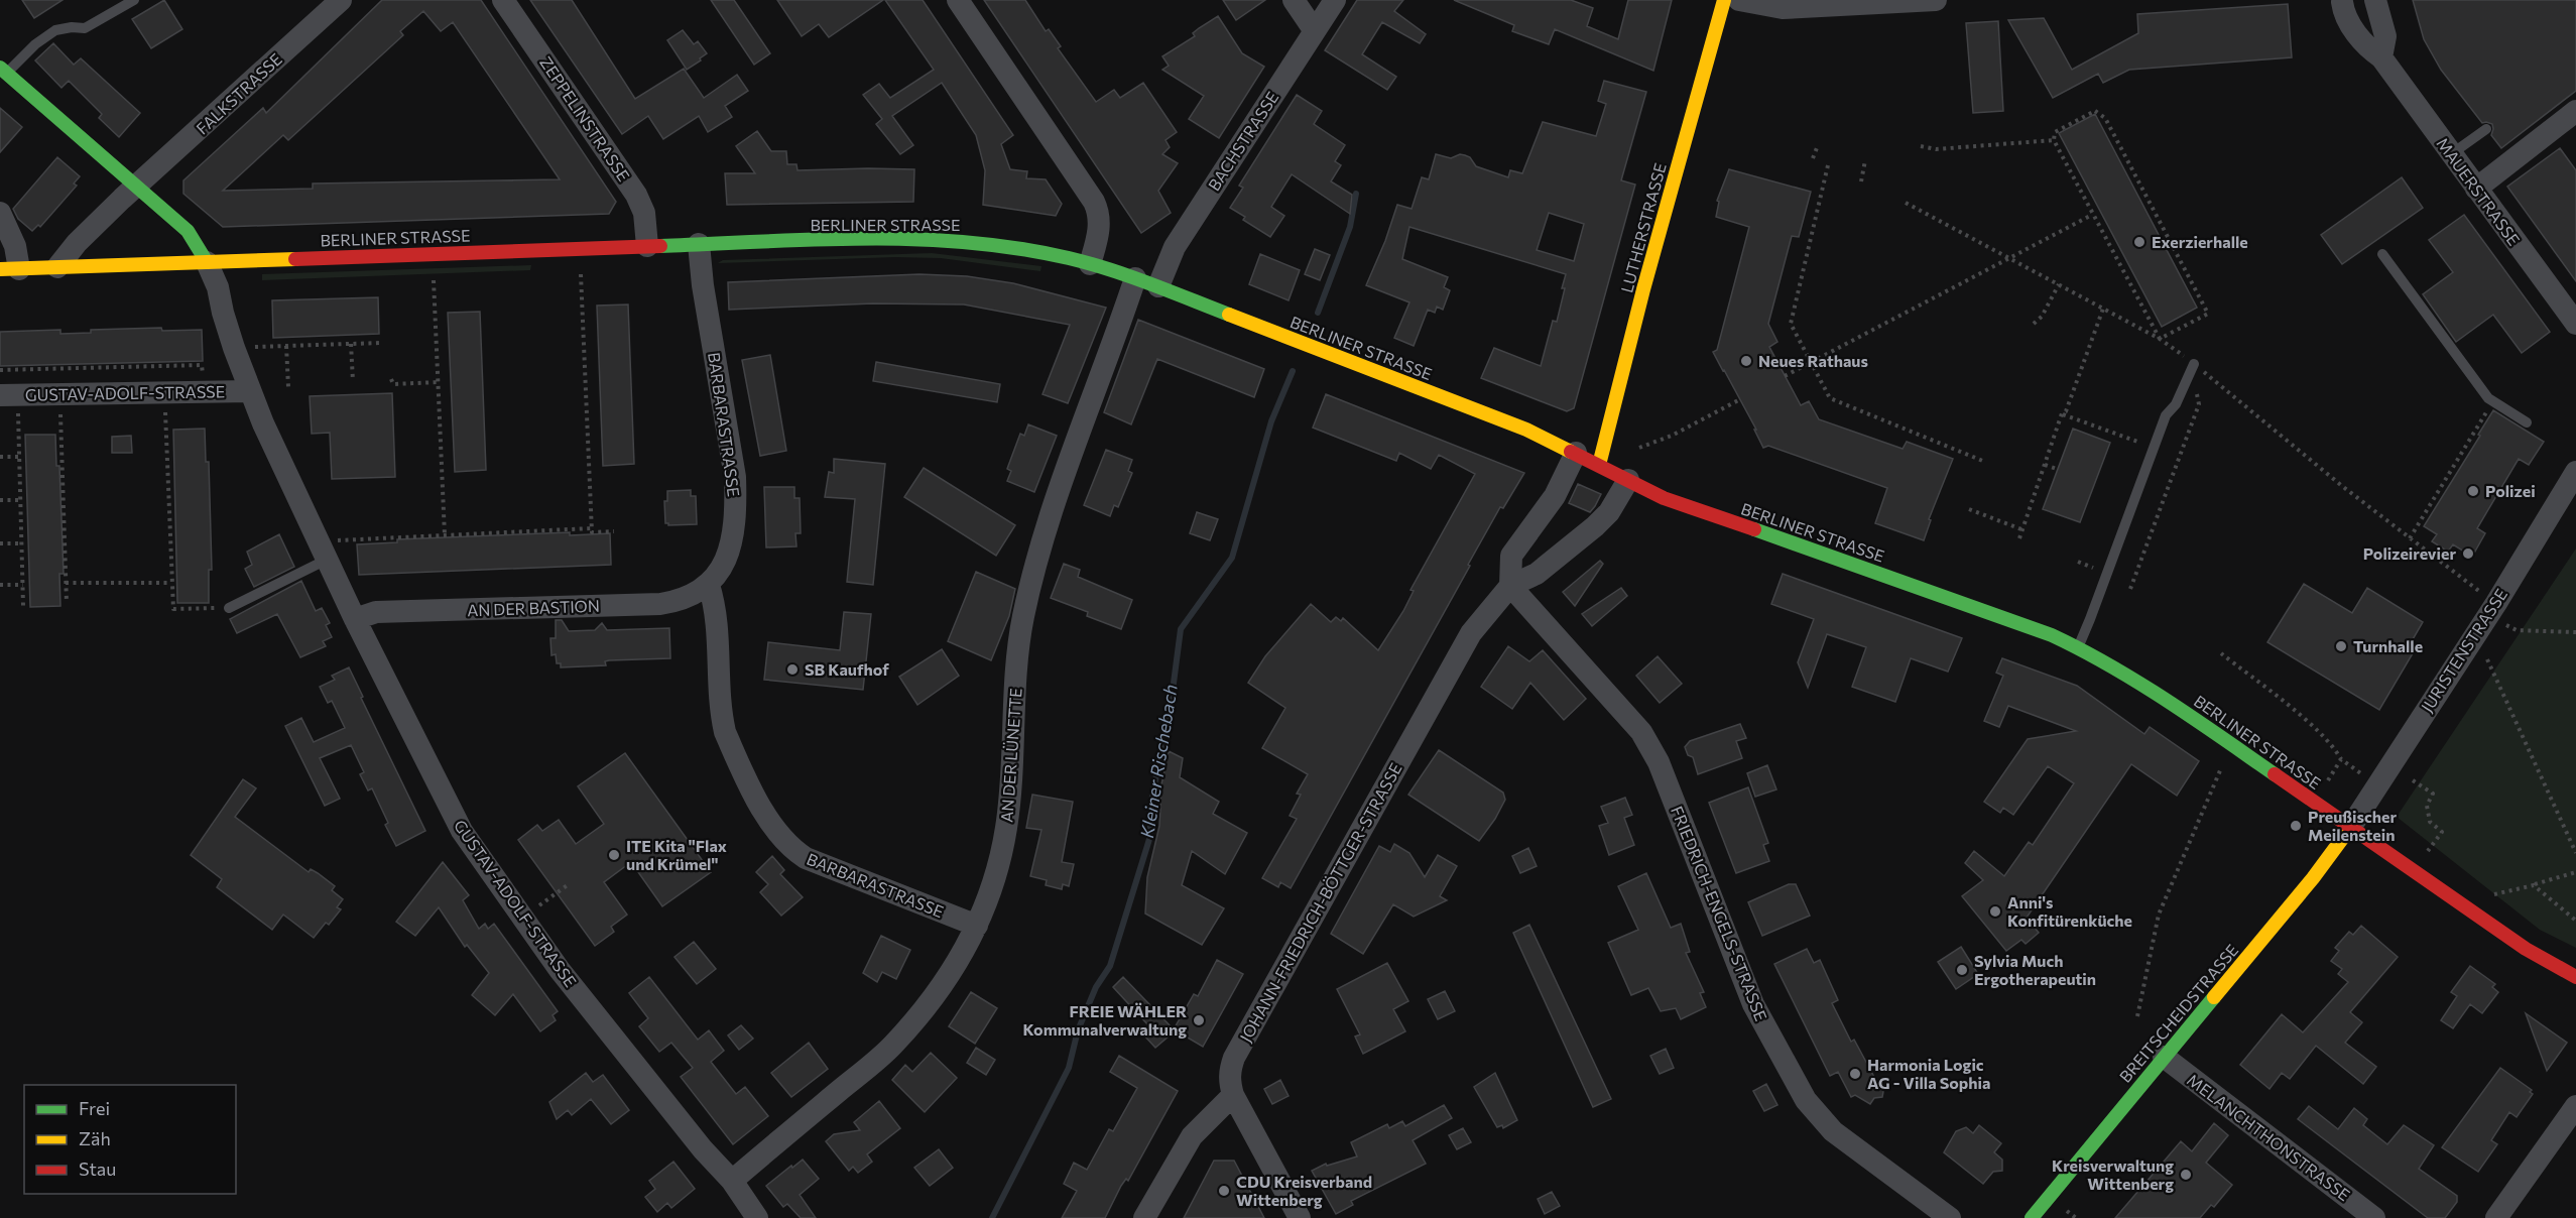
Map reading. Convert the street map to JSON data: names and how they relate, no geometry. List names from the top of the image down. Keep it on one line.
{"streets":{"main road":["BERLINER STRASSE","LUTHERSTRASSE","BREITSCHEIDSTRASSE"],"street":["FALKSTRASSE","ZEPPELINSTRASSE","BACHSTRASSE","MAUERSTRASSE","GUSTAV-ADOLF-STRASSE","BARBARASTRASSE","AN DER BASTION","JURISTENSTRASSE","AN DER LÜNETTE","JOHANN-FRIEDRICH-BÖTTGER-STRASSE","FRIEDRICH-ENGELS-STRASSE","MELANCHTHONSTRASSE"]},"crossings":[["FALKSTRASSE","BERLINER STRASSE"],["ZEPPELINSTRASSE","BERLINER STRASSE"],["BACHSTRASSE","BERLINER STRASSE"],["BERLINER STRASSE","LUTHERSTRASSE"],["BERLINER STRASSE","GUSTAV-ADOLF-STRASSE"],["BERLINER STRASSE","BARBARASTRASSE"],["BERLINER STRASSE","JURISTENSTRASSE"],["BERLINER STRASSE","AN DER LÜNETTE"],["BERLINER STRASSE","JOHANN-FRIEDRICH-BÖTTGER-STRASSE"],["BERLINER STRASSE","BREITSCHEIDSTRASSE"],["GUSTAV-ADOLF-STRASSE","AN DER BASTION"],["GUSTAV-ADOLF-STRASSE","AN DER LÜNETTE"],["BARBARASTRASSE","AN DER BASTION"],["BARBARASTRASSE","AN DER LÜNETTE"],["JURISTENSTRASSE","BREITSCHEIDSTRASSE"],["JOHANN-FRIEDRICH-BÖTTGER-STRASSE","FRIEDRICH-ENGELS-STRASSE"],["BREITSCHEIDSTRASSE","MELANCHTHONSTRASSE"]],"water":["Kleiner Rischebach"],"places":["Exerzierhalle","Neues Rathaus","Polizei","Polizeirevier","Turnhalle","SB Kaufhof","Preußischer Meilenstein","ITE Kita \"Flax und Krümel\"","Anni's Konfitürenküche","Sylvia Much Ergotherapeutin","FREIE WÄHLER Kommunalverwaltung","Harmonia Logic AG - Villa Sophia","Kreisverwaltung Wittenberg","CDU Kreisverband Wittenberg"],"legend":["Frei","Zäh","Stau"]}
